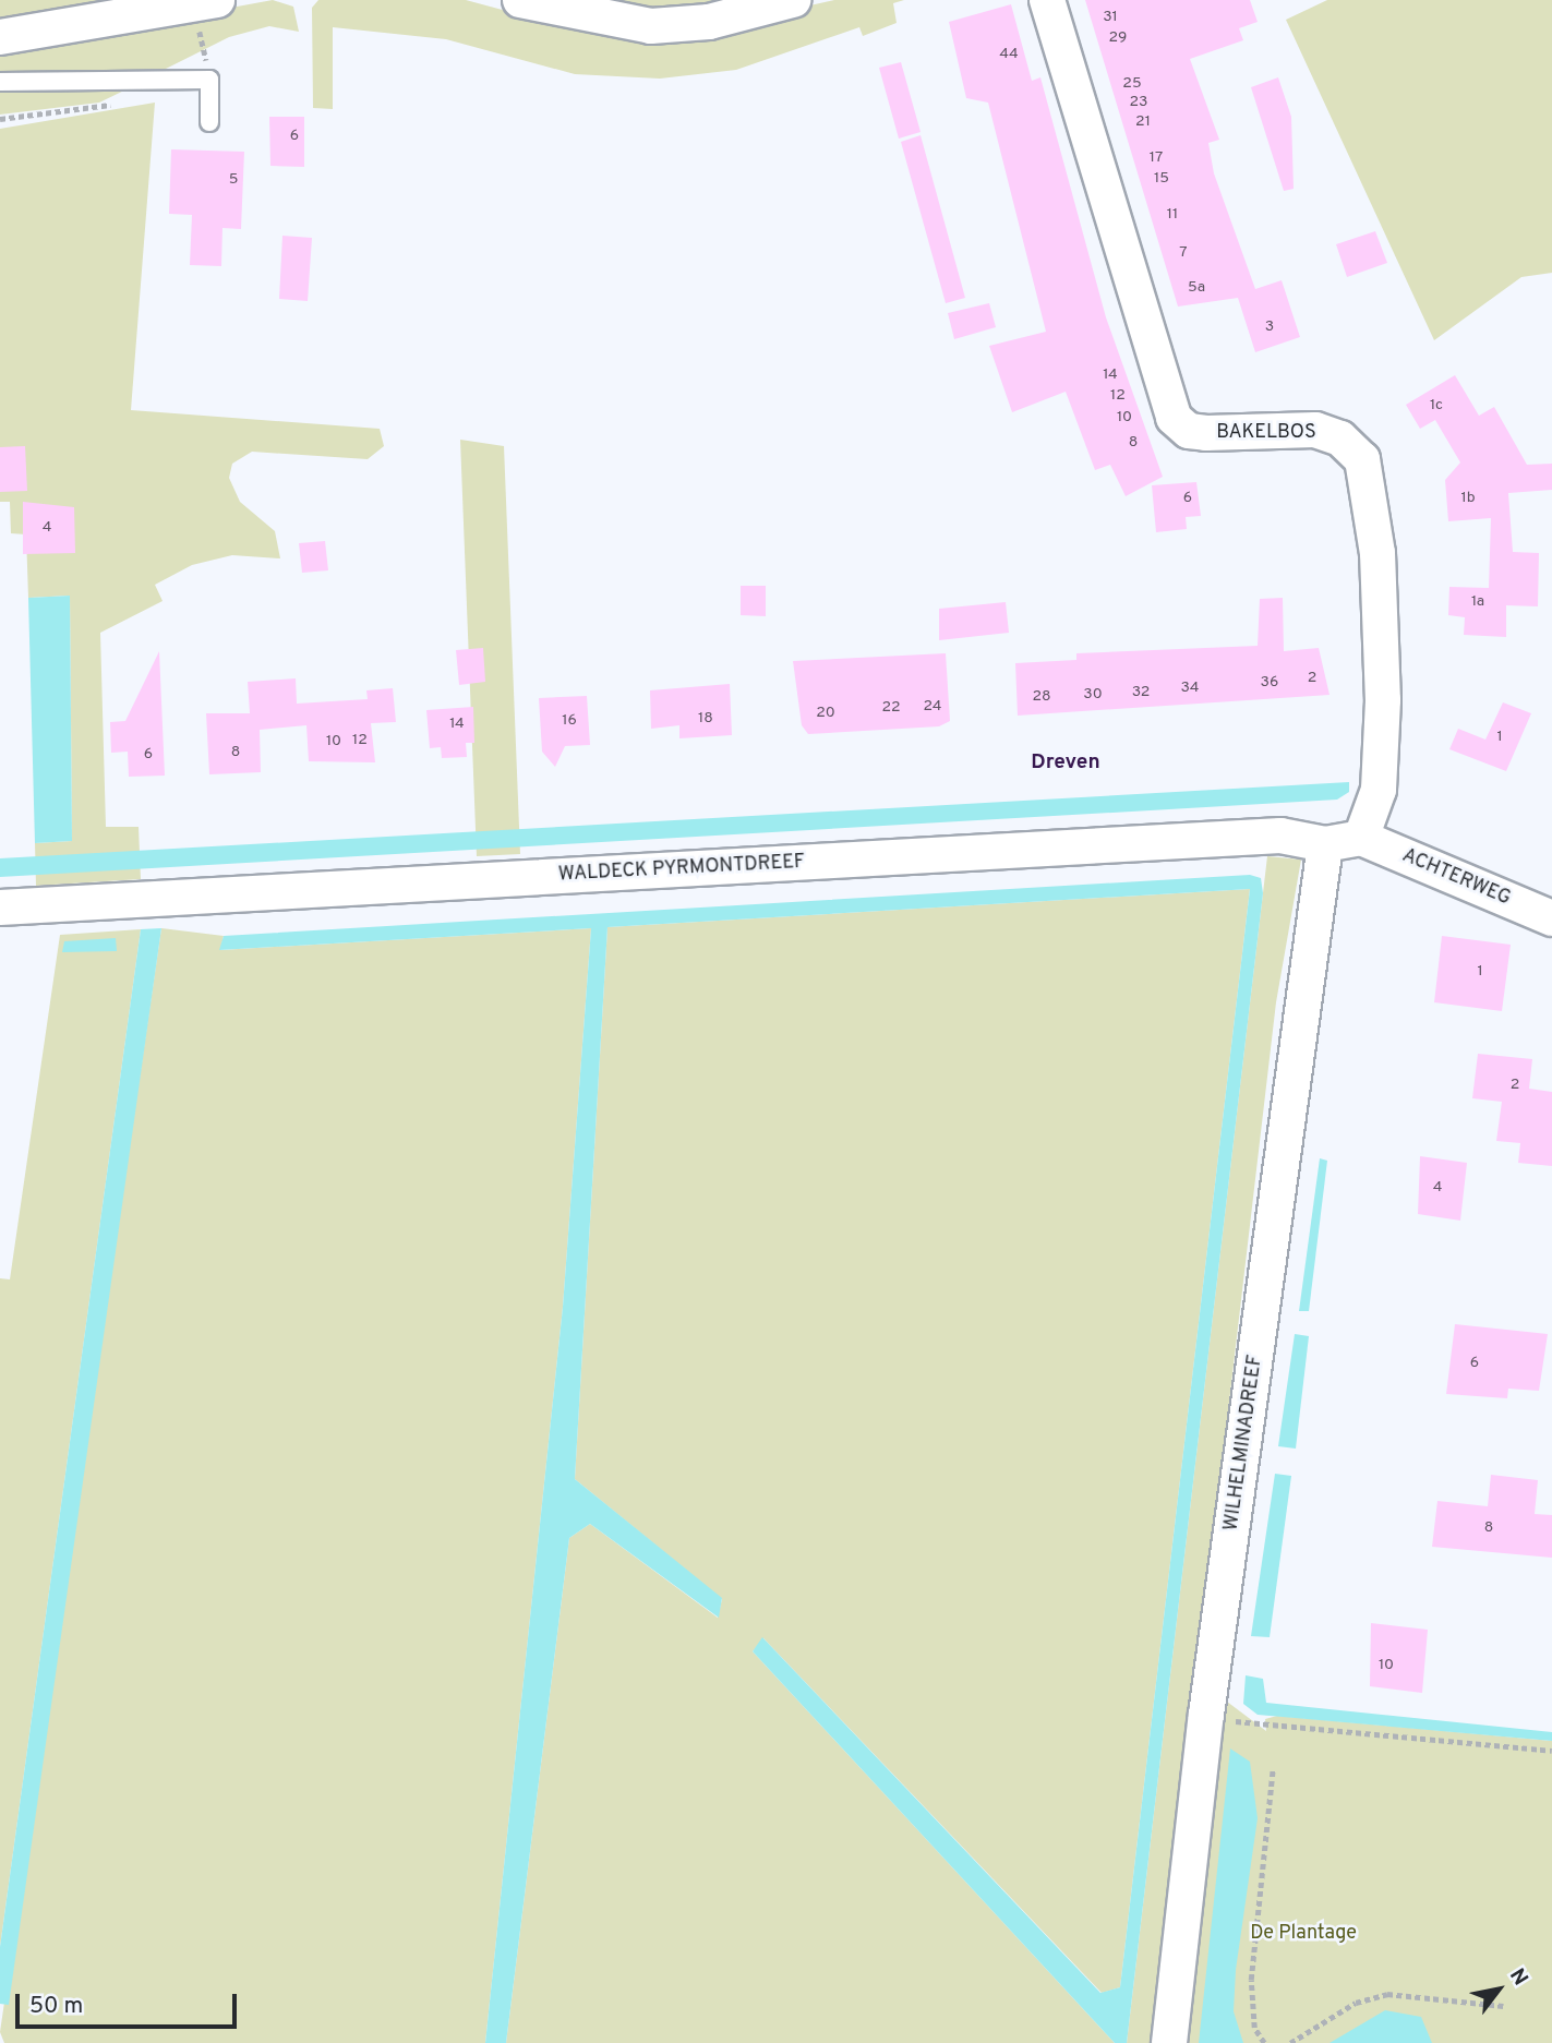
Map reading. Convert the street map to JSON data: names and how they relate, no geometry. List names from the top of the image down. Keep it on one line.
{"streets":{"street":["BAKELBOS","WALDECK PYRMONTDREEF","ACHTERWEG","WILHELMINADREEF"]},"crossings":[["BAKELBOS","WALDECK PYRMONTDREEF"],["BAKELBOS","ACHTERWEG"],["WALDECK PYRMONTDREEF","ACHTERWEG"],["WALDECK PYRMONTDREEF","WILHELMINADREEF"]],"districts":["Dreven"],"parks":["De Plantage"],"house_numbers":["31","29","44","25","23","21","6","17","15","5","11","7","5a","3","14","12","1c","10","8","6","1b","4","1a","2","36","34","32","30","28","24","22","20","18","16","14","1","12","10","8","6","1","2","4","6","8","10"],"scale_bar":"50 m","north":"top right"}
